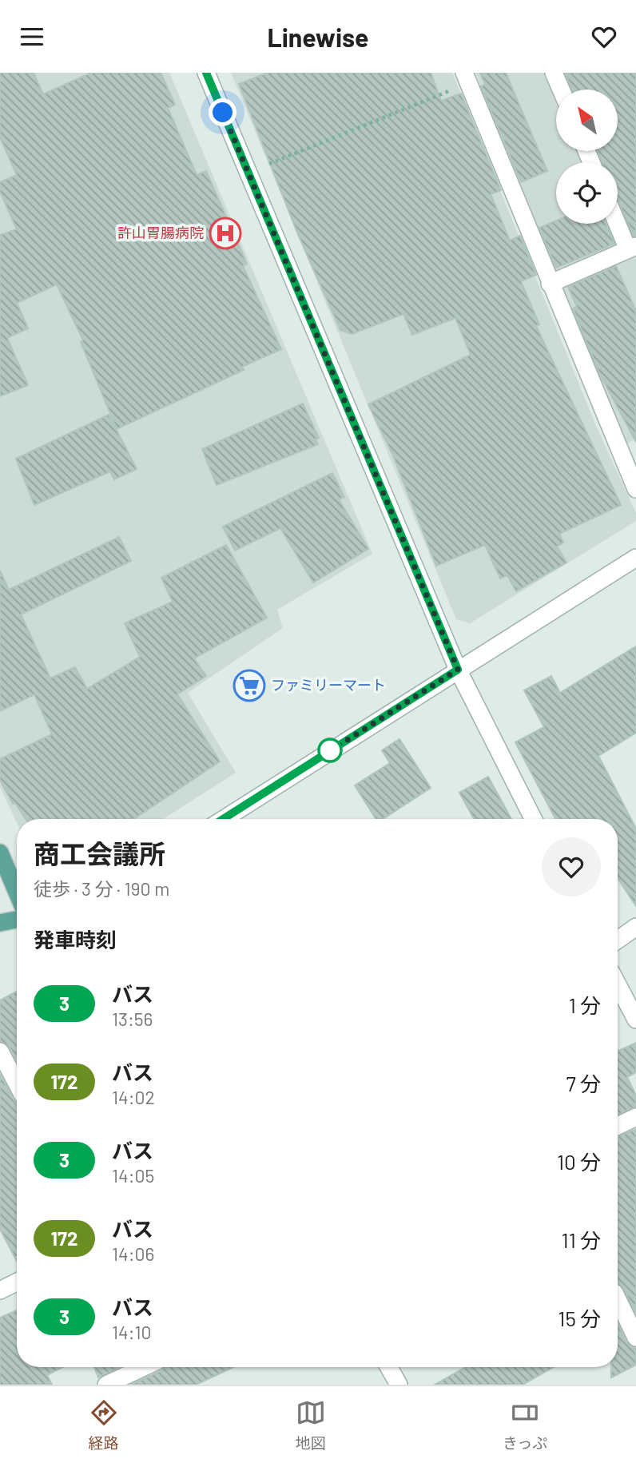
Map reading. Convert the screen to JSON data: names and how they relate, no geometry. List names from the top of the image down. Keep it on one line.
{"places":{"hospital":["許山胃腸病院"],"supermarket":["ファミリーマート"]},"lines":["bus line 3"],"north":"top left","page":{"header":"Linewise","heading":[["商工会議所","徒歩 · 3 分 · 190 m"],"発車時刻"],"list":[{"mark":"3","name":"バス","note":"13:56","value":"1 分"},{"mark":"172","name":"バス","note":"14:02","value":"7 分"},{"mark":"3","name":"バス","note":"14:05","value":"10 分"},{"mark":"172","name":"バス","note":"14:06","value":"11 分"},{"mark":"3","name":"バス","note":"14:10","value":"15 分"}],"tabs":["経路","地図","きっぷ"]}}
